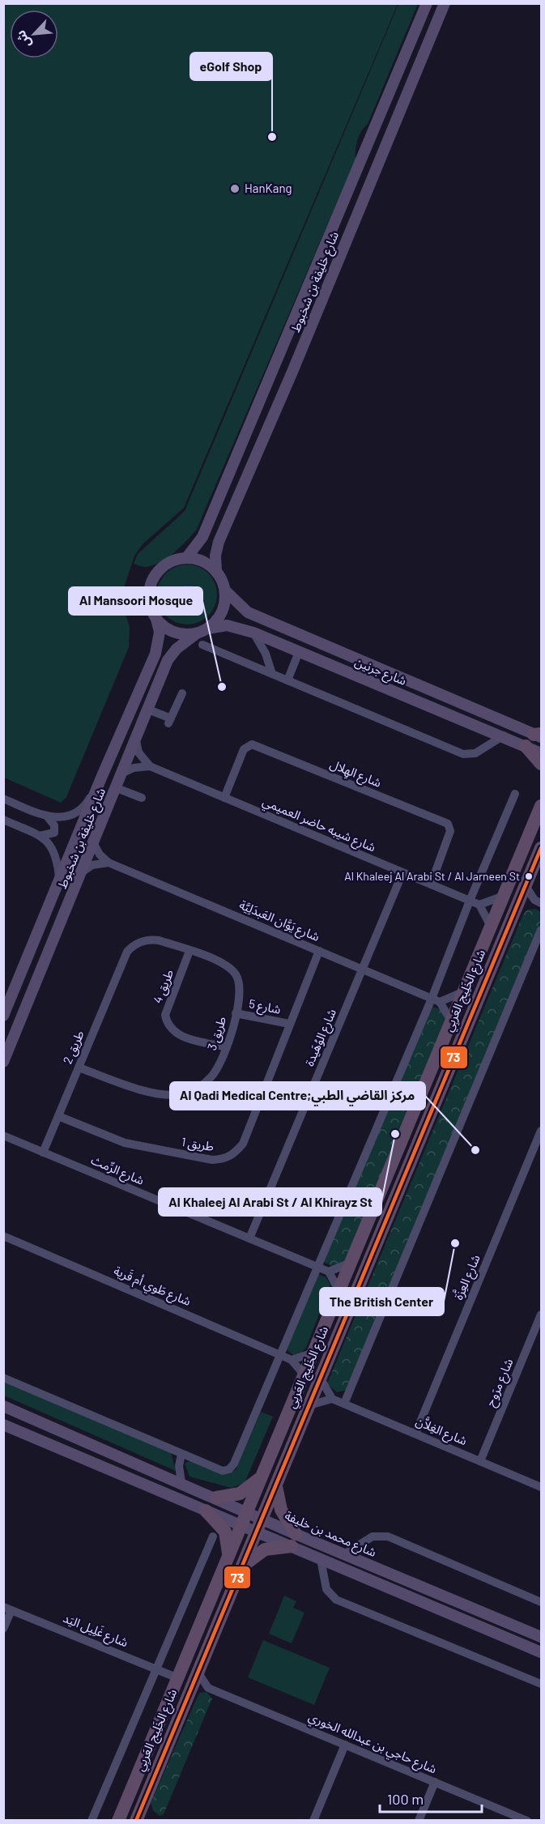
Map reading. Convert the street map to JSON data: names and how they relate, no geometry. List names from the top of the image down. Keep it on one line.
{"streets":{"highway":["شارع الخَلِيج العَربِي"],"main road":["شارع خليفة بن شخبوط","شارع جرنين","شارع محمد بن خليفة"],"street":["شارع الهِلال","شارع شيبه حاضر العميمي","شارع يَوَّان العَبدَلِيَّة","طريق 4","شارع 5","طريق 3","شارع الوُهَيدة","طريق 2","طريق 1","شارع الرِّمث","شارع العِزَّة","شارع طَوي أم قَرية","شارع مرَوح","شارع الغِلاَّن","شارع غَلِيل اليَد","شارع حاجي بن عبدالله الخوري"]},"crossings":[["شارع خليفة بن شخبوط","شارع جرنين"],["شارع خليفة بن شخبوط","شارع يَوَّان العَبدَلِيَّة"],["شارع الهِلال","شارع شيبه حاضر العميمي"],["شارع شيبه حاضر العميمي","شارع الوُهَيدة"],["شارع يَوَّان العَبدَلِيَّة","شارع الوُهَيدة"],["شارع يَوَّان العَبدَلِيَّة","طريق 1"],["طريق 4","طريق 3"],["شارع الخَلِيج العَربِي","شارع طَوي أم قَرية"],["شارع الخَلِيج العَربِي","شارع محمد بن خليفة"],["شارع الخَلِيج العَربِي","شارع غَلِيل اليَد"],["شارع 5","طريق 3"],["شارع 5","طريق 1"],["طريق 3","طريق 2"],["شارع الوُهَيدة","شارع الرِّمث"],["طريق 2","طريق 1"],["طريق 2","شارع الرِّمث"],["شارع العِزَّة","شارع الغِلاَّن"],["شارع مرَوح","شارع الغِلاَّن"]],"places":["eGolf Shop","HanKang","Al Mansoori Mosque","Al Khaleej Al Arabi St / Al Jarneen St","Al Khaleej Al Arabi St / Al Khirayz St","Al Qadi Medical Centre;مركز القاضي الطبي","The British Center"],"lines":["transit line 73"],"scale_bar":"100 m","north":"bottom left"}
